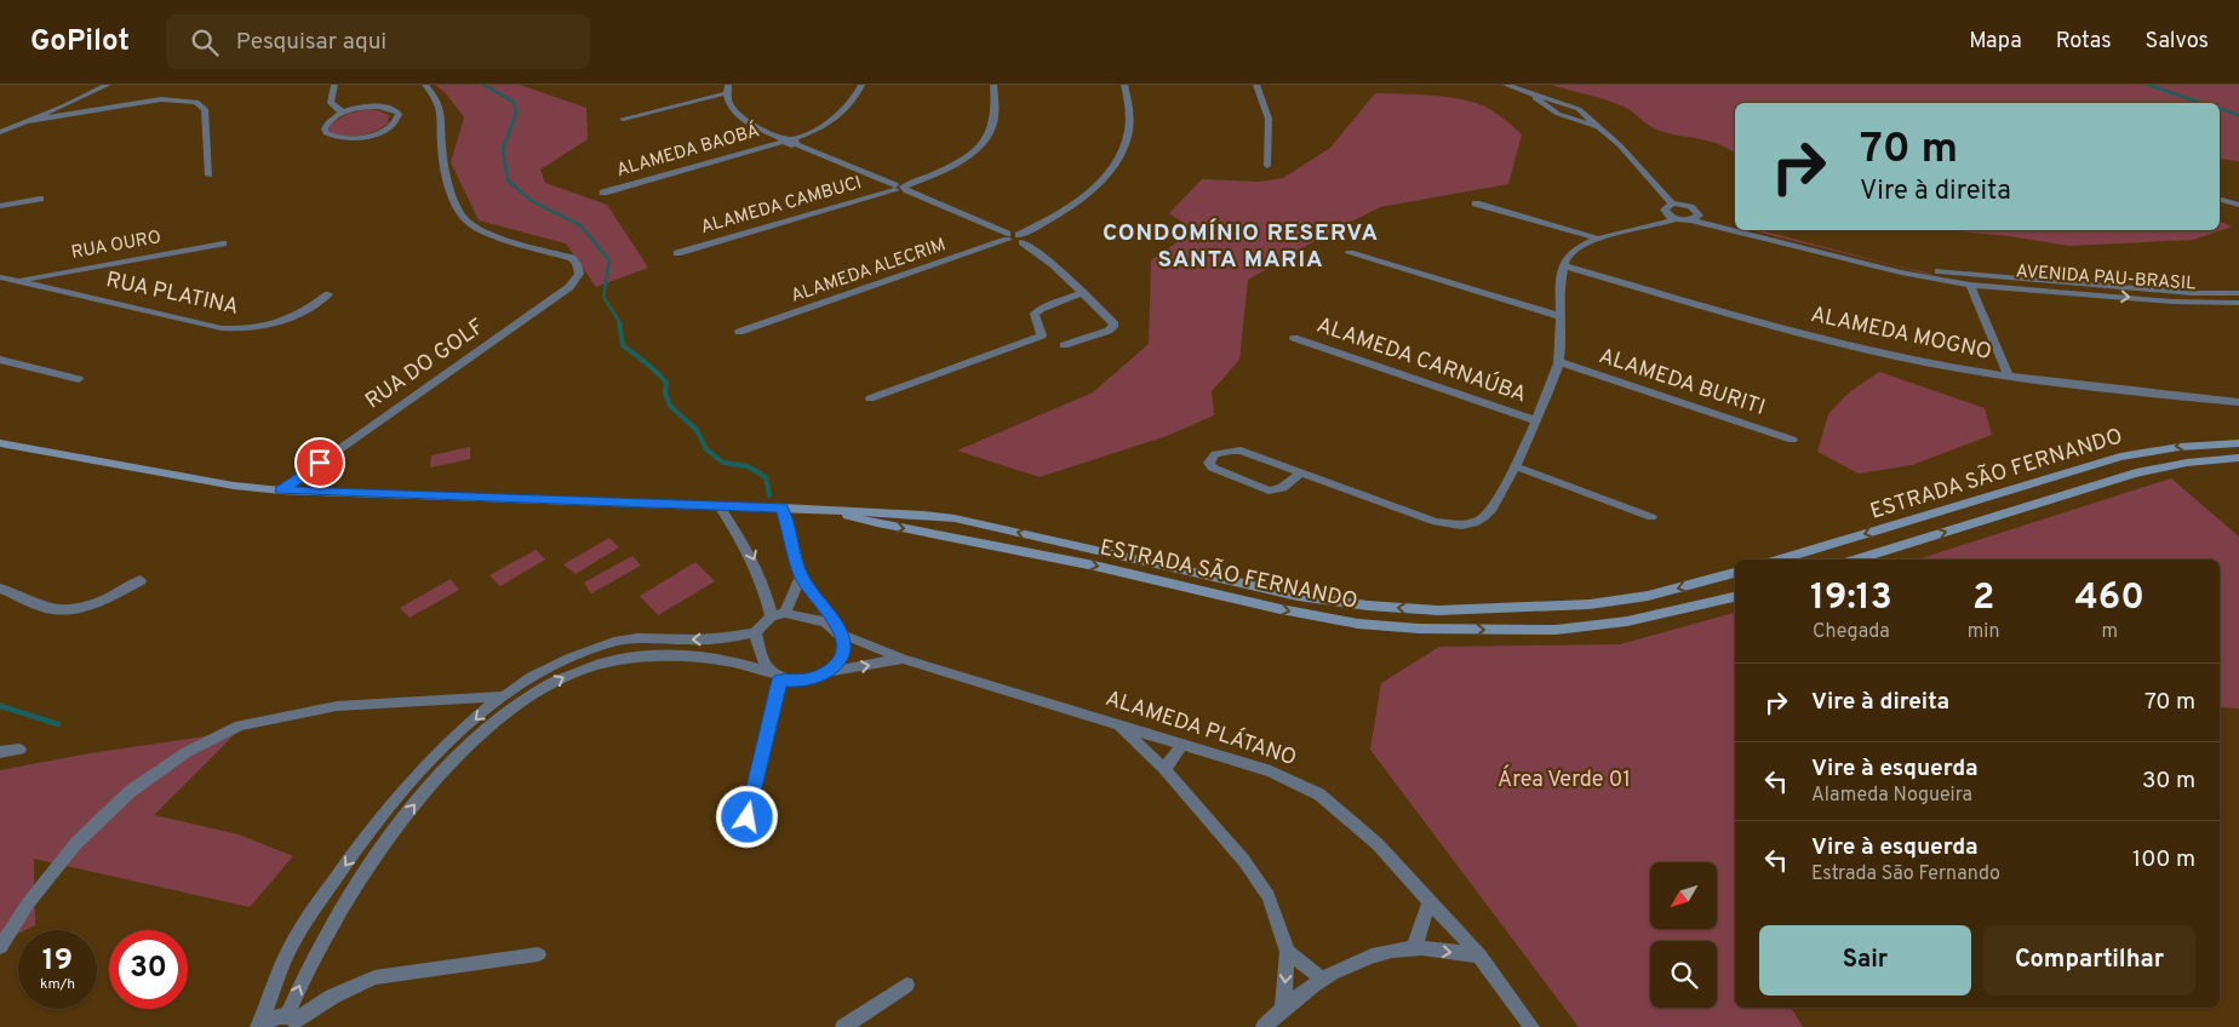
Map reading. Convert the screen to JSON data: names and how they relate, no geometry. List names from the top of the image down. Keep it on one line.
{"streets":{"main road":["ESTRADA SÃO FERNANDO"],"street":["ALAMEDA BAOBÁ","ALAMEDA CAMBUCI","RUA OURO","ALAMEDA ALECRIM","AVENIDA PAU-BRASIL","RUA PLATINA","ALAMEDA MOGNO","ALAMEDA CARNAÚBA","RUA DO GOLF","ALAMEDA BURITI","ALAMEDA PLÁTANO"]},"crossings":[["RUA OURO","RUA PLATINA"],["RUA DO GOLF","ESTRADA SÃO FERNANDO"]],"districts":["CONDOMÍNIO RESERVA SANTA MARIA"],"parks":["Área Verde 01"],"north":"bottom left","page":{"header":"GoPilot","search":"Pesquisar aqui","nav":["Mapa","Rotas","Salvos"],"turn":["70 m","Vire à direita"],"eta":["19:13","Chegada","2","min","460","m"],"list":[{"name":"Vire à direita","value":"70 m"},{"name":"Vire à esquerda","note":"Alameda Nogueira","value":"30 m"},{"name":"Vire à esquerda","note":"Estrada São Fernando","value":"100 m"}],"buttons":["Sair","Compartilhar"],"speed":"19 km/h","limit":"30"}}
